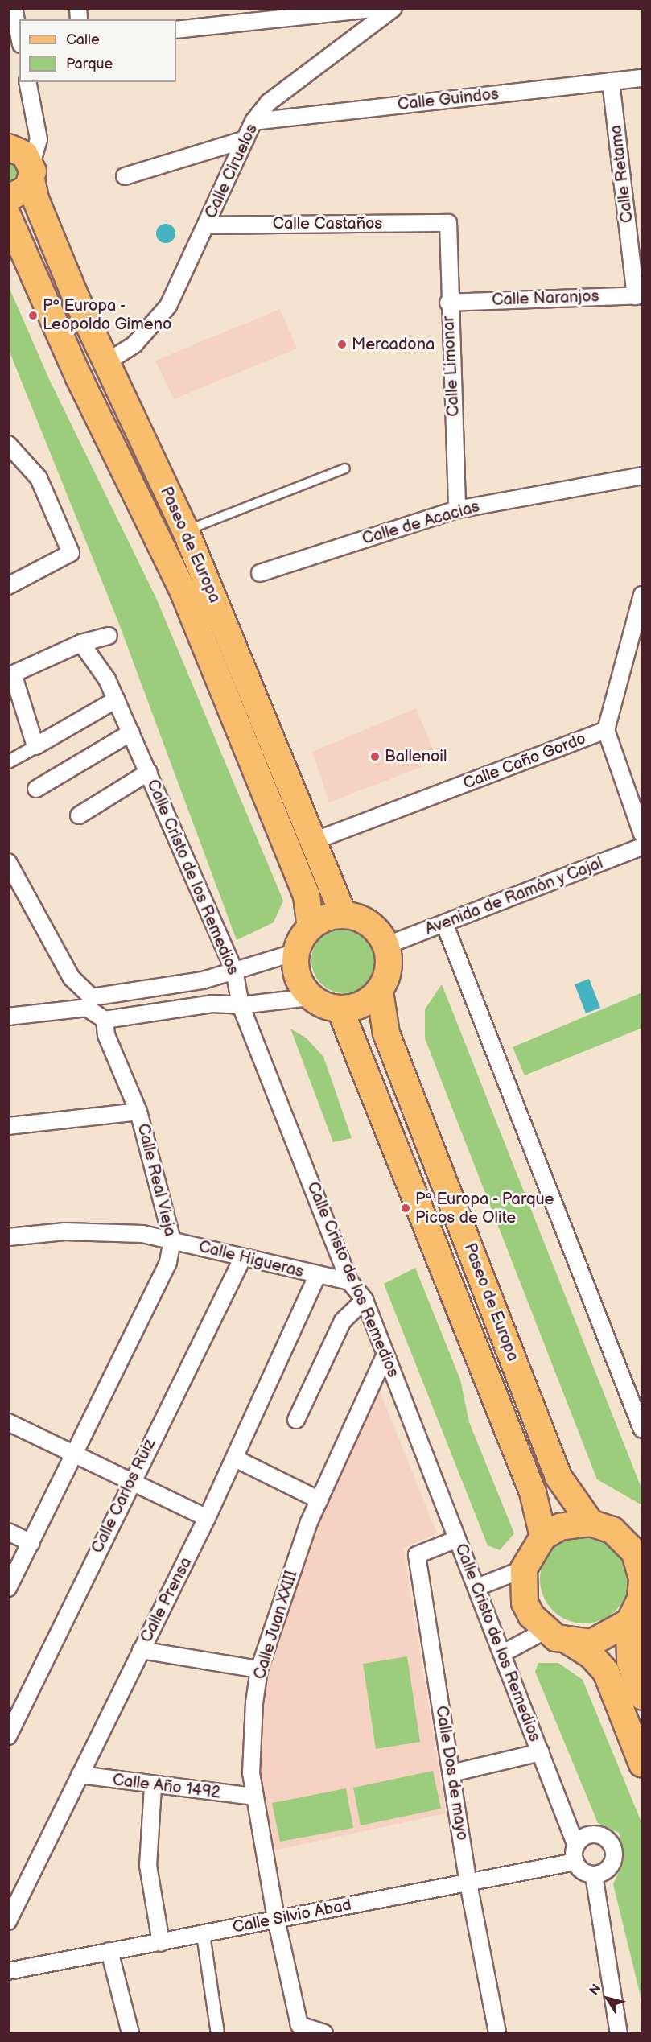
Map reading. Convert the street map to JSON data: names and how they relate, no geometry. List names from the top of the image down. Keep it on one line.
{"streets":{"main road":["Paseo de Europa"],"street":["Calle Guindos","Calle Ciruelos","Calle Retama","Calle Castaños","Calle Naranjos","Calle Limonar","Calle de Acacias","Calle Caño Gordo","Calle Cristo de los Remedios","Avenida de Ramón y Cajal","Calle Real Vieja","Calle Higueras","Calle Carlos Ruiz","Calle Prensa","Calle Juan XXIII","Calle Dos de mayo","Calle Año 1492","Calle Silvio Abad"]},"crossings":[["Calle Guindos","Calle Ciruelos"],["Calle Guindos","Calle Retama"],["Calle Ciruelos","Calle Castaños"],["Calle Ciruelos","Paseo de Europa"],["Calle Retama","Calle Naranjos"],["Calle Castaños","Calle Limonar"],["Calle Naranjos","Calle Limonar"],["Calle Limonar","Calle de Acacias"],["Paseo de Europa","Calle Caño Gordo"],["Paseo de Europa","Avenida de Ramón y Cajal"],["Calle Cristo de los Remedios","Calle Higueras"],["Calle Cristo de los Remedios","Calle Juan XXIII"],["Calle Cristo de los Remedios","Calle Dos de mayo"],["Calle Cristo de los Remedios","Calle Silvio Abad"],["Calle Real Vieja","Calle Higueras"],["Calle Higueras","Calle Carlos Ruiz"],["Calle Higueras","Calle Prensa"],["Calle Prensa","Calle Año 1492"],["Calle Juan XXIII","Calle Año 1492"],["Calle Juan XXIII","Calle Silvio Abad"],["Calle Dos de mayo","Calle Silvio Abad"]],"places":["Pº Europa - Leopoldo Gimeno","Mercadona","Ballenoil","Pº Europa - Parque Picos de Olite"],"legend":["Calle","Parque"],"north":"top left"}
